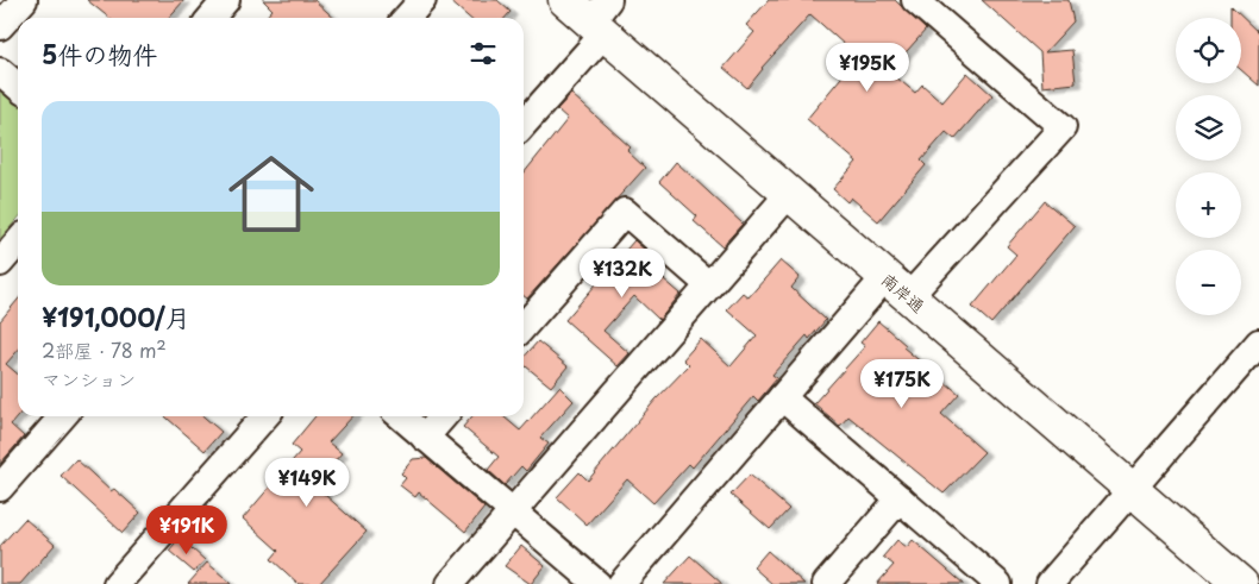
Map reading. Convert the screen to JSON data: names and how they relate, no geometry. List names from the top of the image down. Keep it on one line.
{"streets":{"main road":["南岸通"]},"page":{"map_buttons":["+","−"],"heading":"5件の物件","price":["¥195K","¥132K","¥175K","¥149K","¥191K"],"list":[{"name":"¥191,000/月","note":"2部屋 · 78 m² · マンション"}]}}
